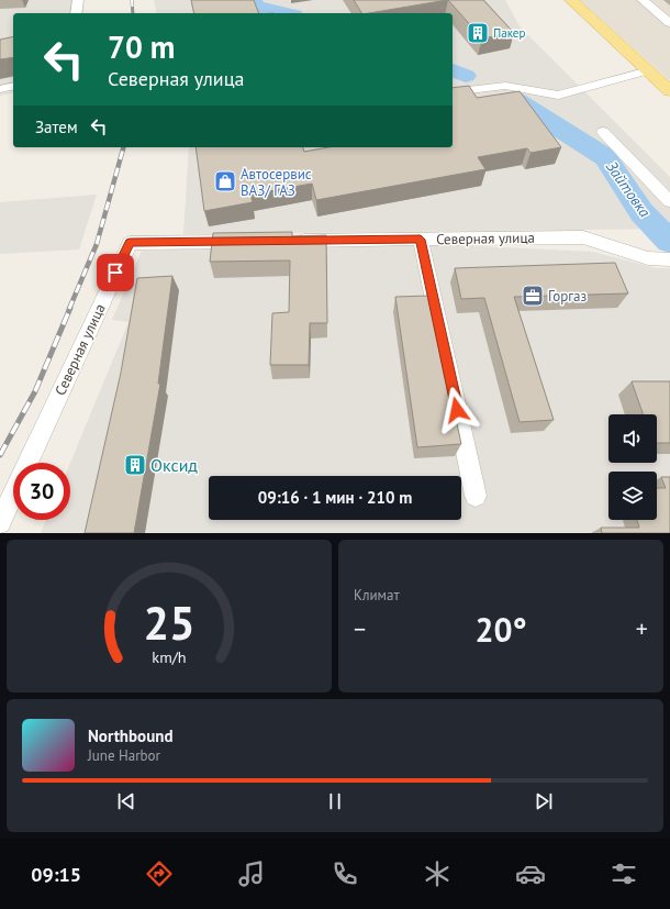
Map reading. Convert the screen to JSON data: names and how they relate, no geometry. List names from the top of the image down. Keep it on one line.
{"streets":{"street":["Северная улица"]},"water":["Зайтовка"],"places":{"building":["Пакер","Оксид"],"shop":["Автосервис ВАЗ/ ГАЗ"],"office":["Горгаз"]},"page":{"turn":["70 m","Северная улица"],"then":"Затем","limit":"30","trip":"09:16 · 1 мин · 210 m","tile":"Климат","heat":["−","20°","+"],"song":["Northbound","June Harbor"],"tabs":"09:15","gauge":["25","km/h"]}}
